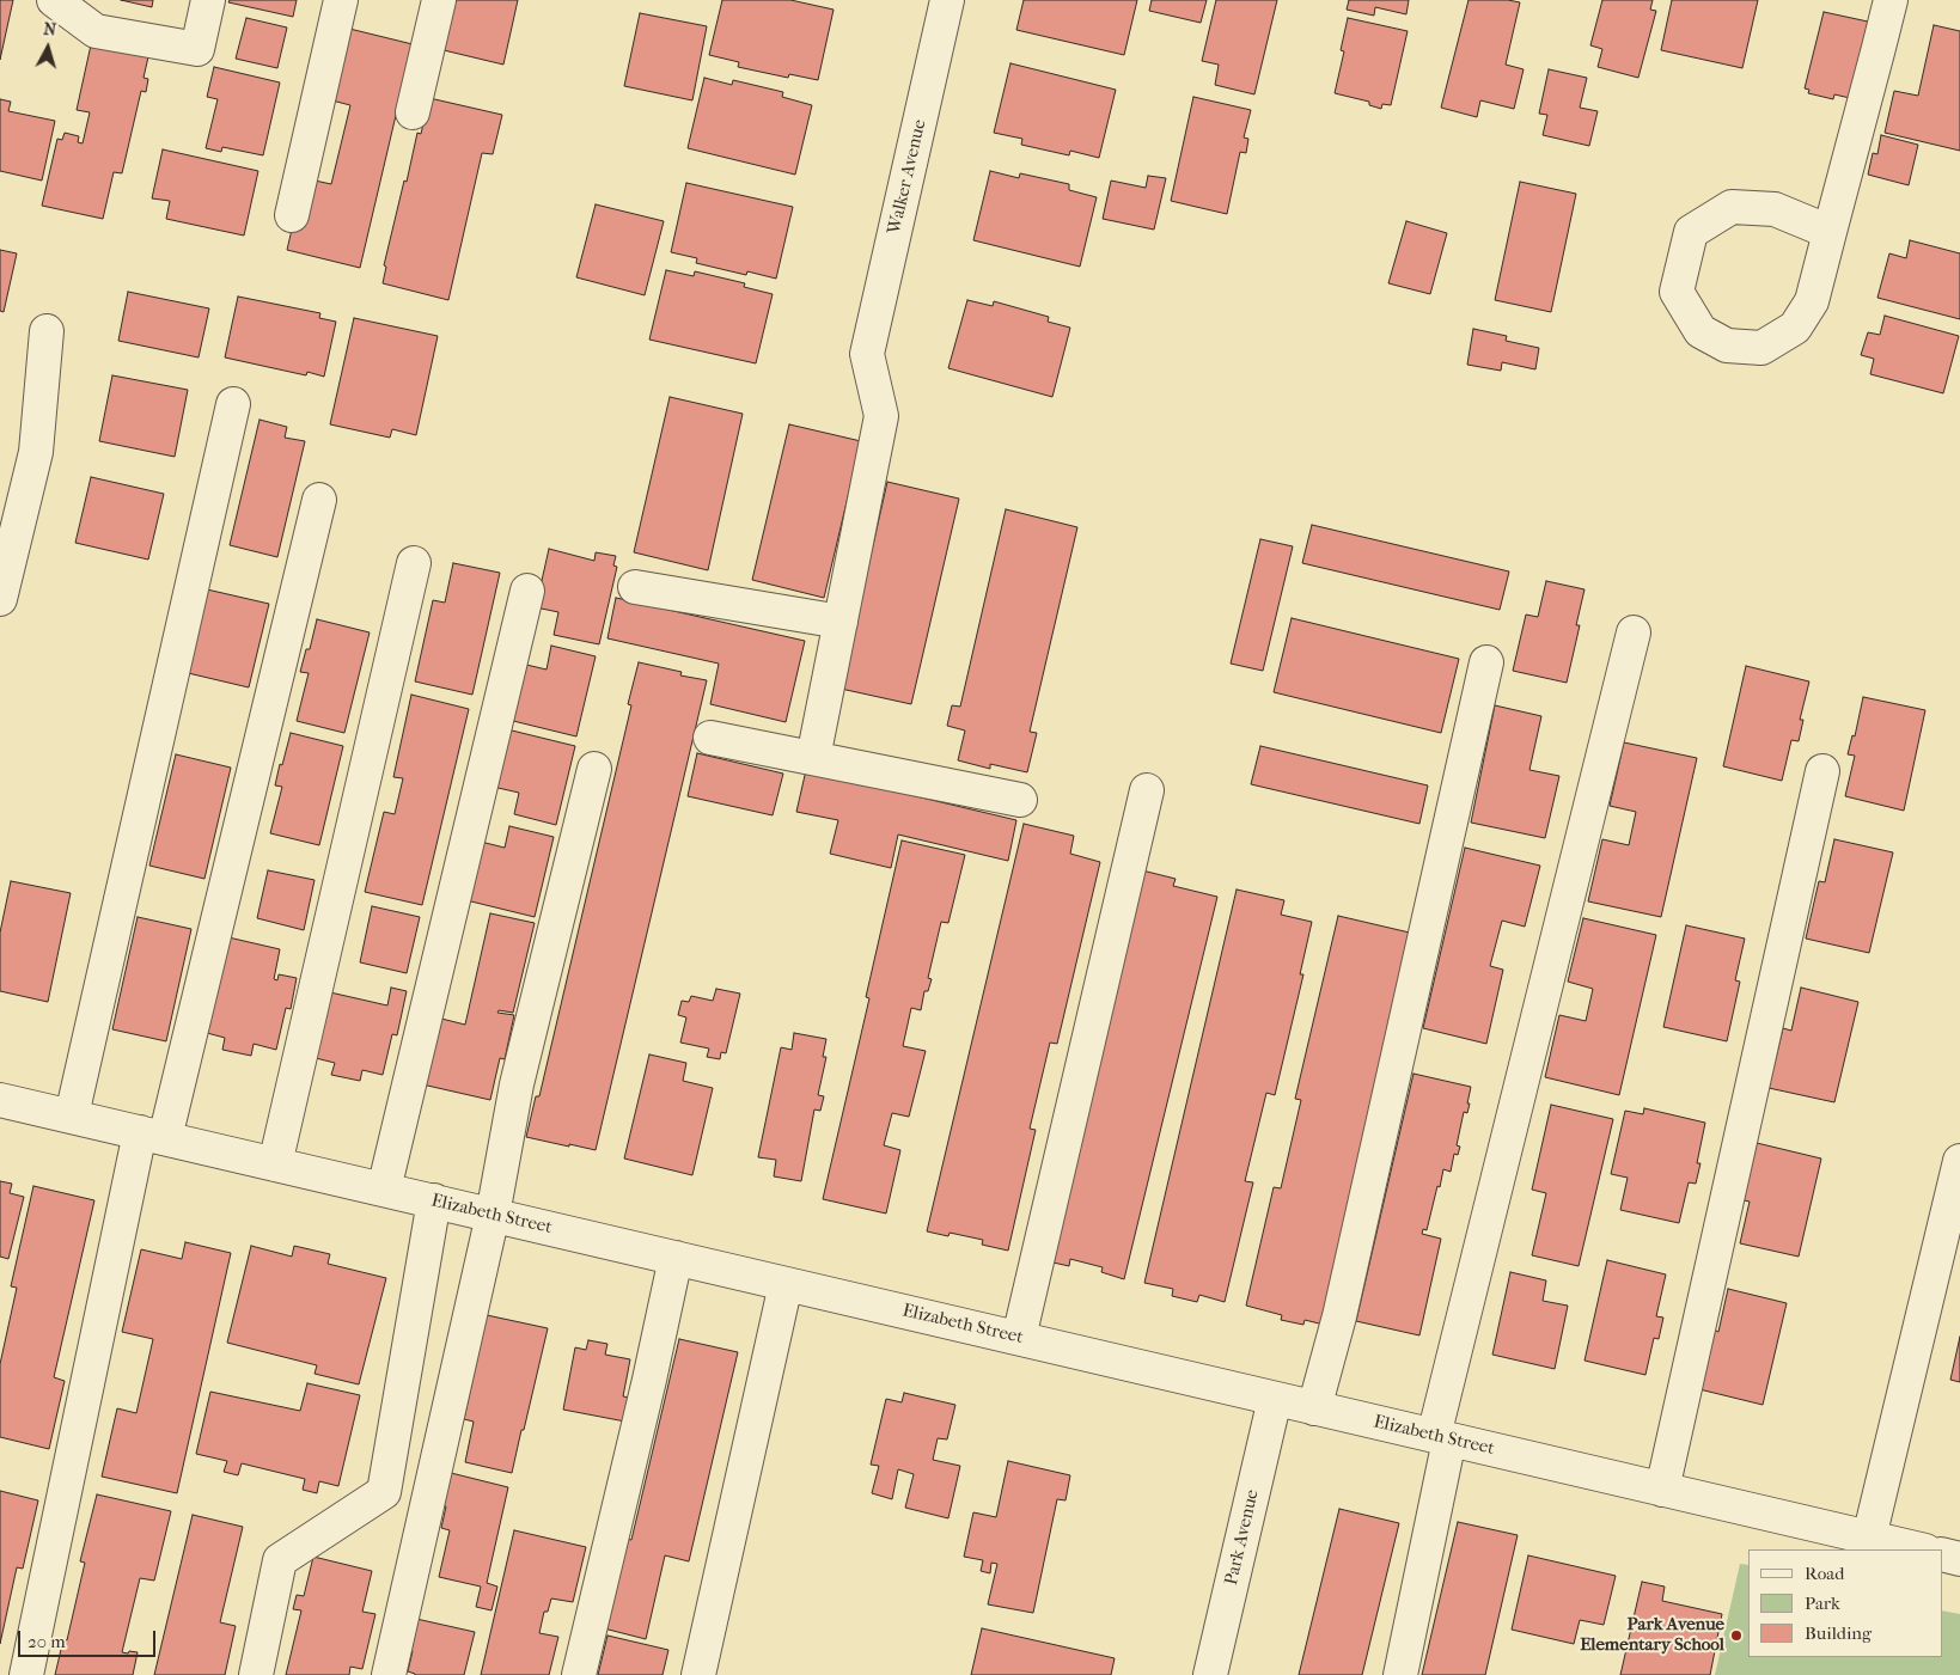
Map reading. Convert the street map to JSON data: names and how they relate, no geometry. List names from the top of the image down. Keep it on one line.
{"streets":{"street":["Walker Avenue","Elizabeth Street","Park Avenue"]},"crossings":[["Elizabeth Street","Park Avenue"]],"places":["Park Avenue Elementary School"],"legend":["Road","Park","Building"],"scale_bar":"20 m","north":"top"}
